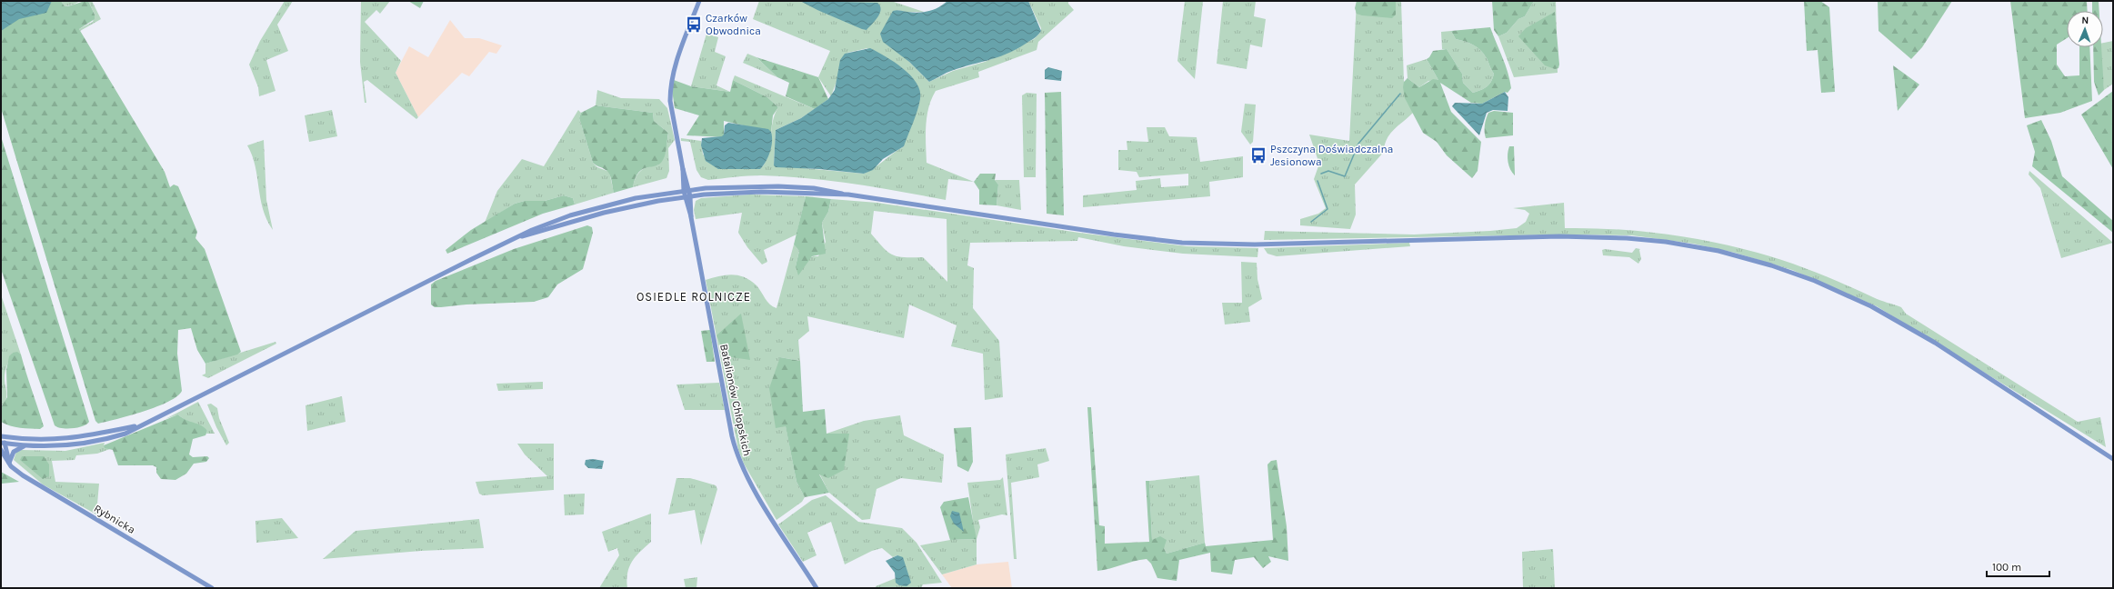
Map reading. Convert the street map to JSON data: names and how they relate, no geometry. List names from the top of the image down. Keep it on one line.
{"streets":{"main road":["Batalionów Chłopskich","Rybnicka"]},"districts":["OSIEDLE ROLNICZE"],"places":{"bus stop":["Czarków Obwodnica","Pszczyna Doświadczalna Jesionowa"]},"scale_bar":"100 m","north":"top"}
